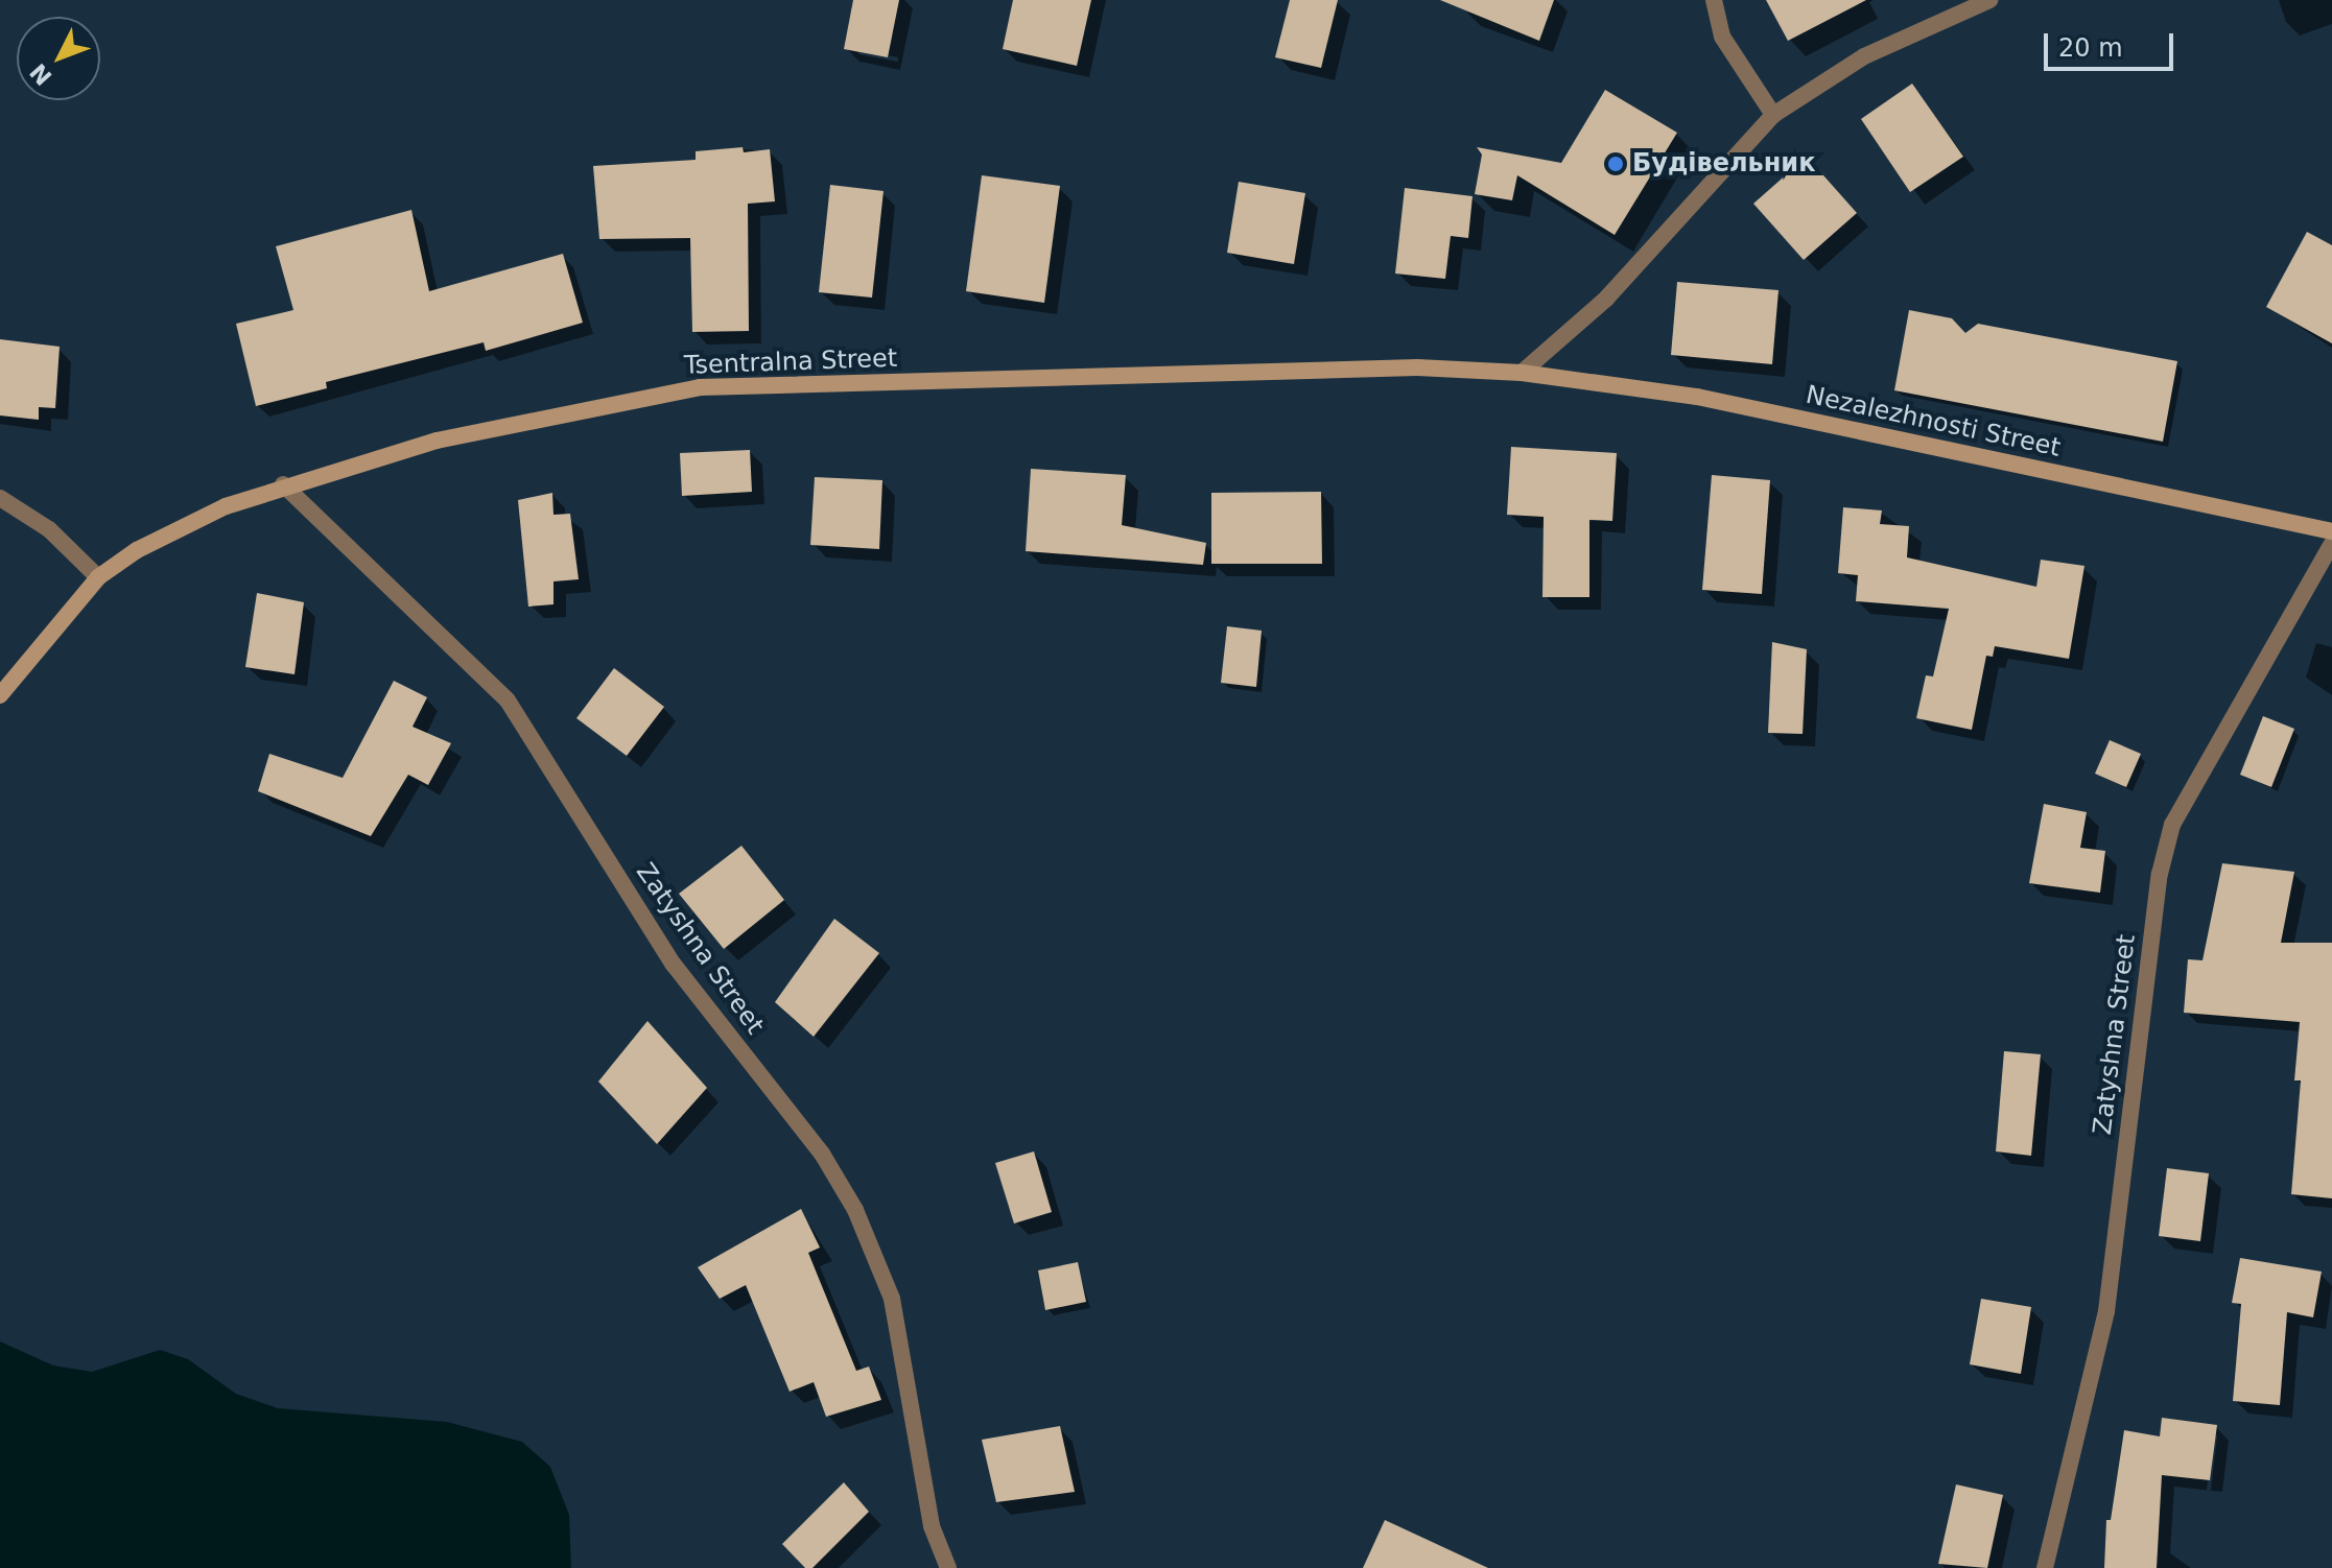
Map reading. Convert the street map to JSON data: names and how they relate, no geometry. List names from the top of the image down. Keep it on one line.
{"streets":{"street":["Tsentralna Street","Nezalezhnosti Street","Zatyshna Street"]},"crossings":[["Tsentralna Street","Nezalezhnosti Street"],["Tsentralna Street","Zatyshna Street"]],"places":["Будівельник"],"scale_bar":"20 m","north":"bottom left"}
